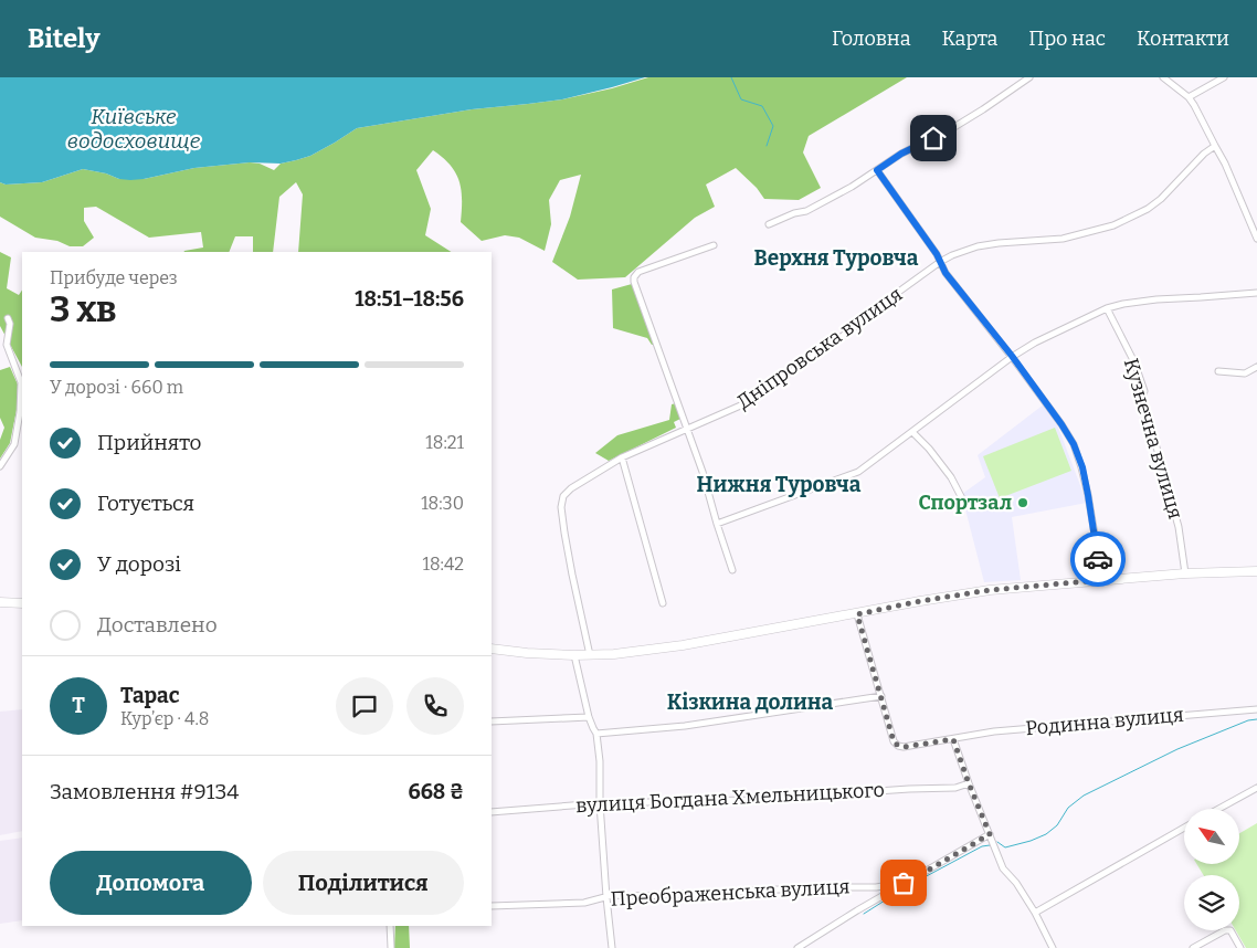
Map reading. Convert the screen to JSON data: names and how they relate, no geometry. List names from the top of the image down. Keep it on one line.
{"streets":{"street":["Дніпровська вулиця","Кузнечна вулиця","Родинна вулиця","вулиця Богдана Хмельницького","Преображенська вулиця"]},"districts":["Верхня Туровча","Нижня Туровча","Кізкина долина"],"water":["Київське водосховище"],"places":["Спортзал"],"north":"top left","page":{"header":"Bitely","nav":["Головна","Карта","Про нас","Контакти"],"heading":["3 хв","Прибуде через","18:51–18:56"],"panel":["Тарас","Кур’єр · 4.8","Замовлення #9134","668 ₴"],"bar":"У дорозі · 660 m","list":[["Прийнято","18:21"],["Готується","18:30"],["У дорозі","18:42"],"Доставлено"],"round":"Т","buttons":["Допомога","Поділитися"]}}
